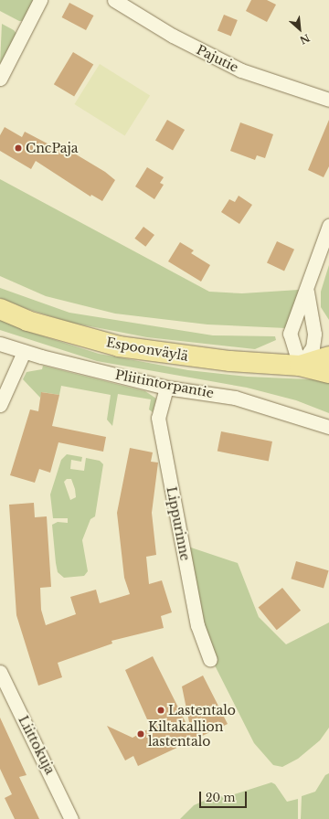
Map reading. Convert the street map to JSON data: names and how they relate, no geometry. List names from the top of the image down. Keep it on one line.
{"streets":{"main road":["Espoonväylä"],"street":["Pajutie","Pliitintorpantie","Lippurinne","Liittokuja"]},"crossings":[["Pliitintorpantie","Lippurinne"]],"places":["CncPaja","Lastentalo","Kiltakallion lastentalo"],"scale_bar":"20 m","north":"bottom right"}
